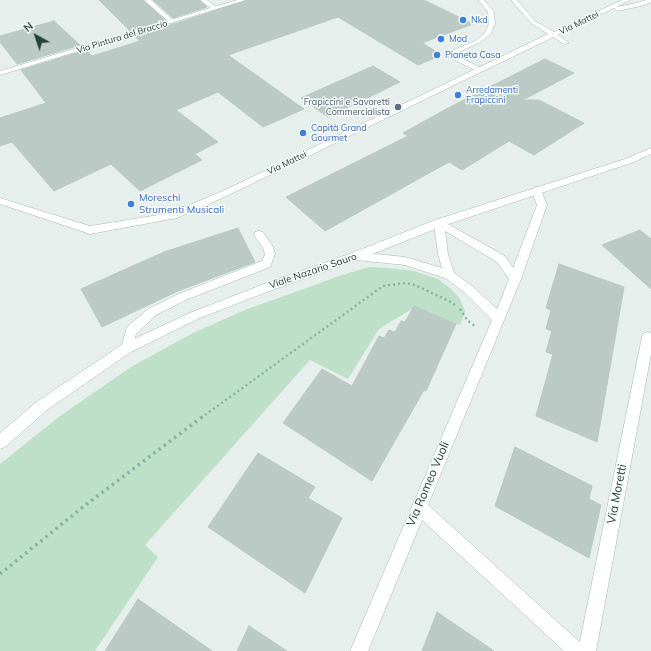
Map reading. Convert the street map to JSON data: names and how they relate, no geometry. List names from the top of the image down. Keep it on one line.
{"streets":{"street":["Via Mattei","Via Pintura del Braccio","Viale Nazario Sauro","Via Romeo Vuoli","Via Moretti"]},"crossings":[["Viale Nazario Sauro","Via Romeo Vuoli"]],"places":["Nkd","Mod","Pianeta Casa","Arredamenti Frapiccini","Frapiccini e Savoretti Commercialista","Capità Grand Gourmet","Moreschi Strumenti Musicali"],"north":"top left"}
